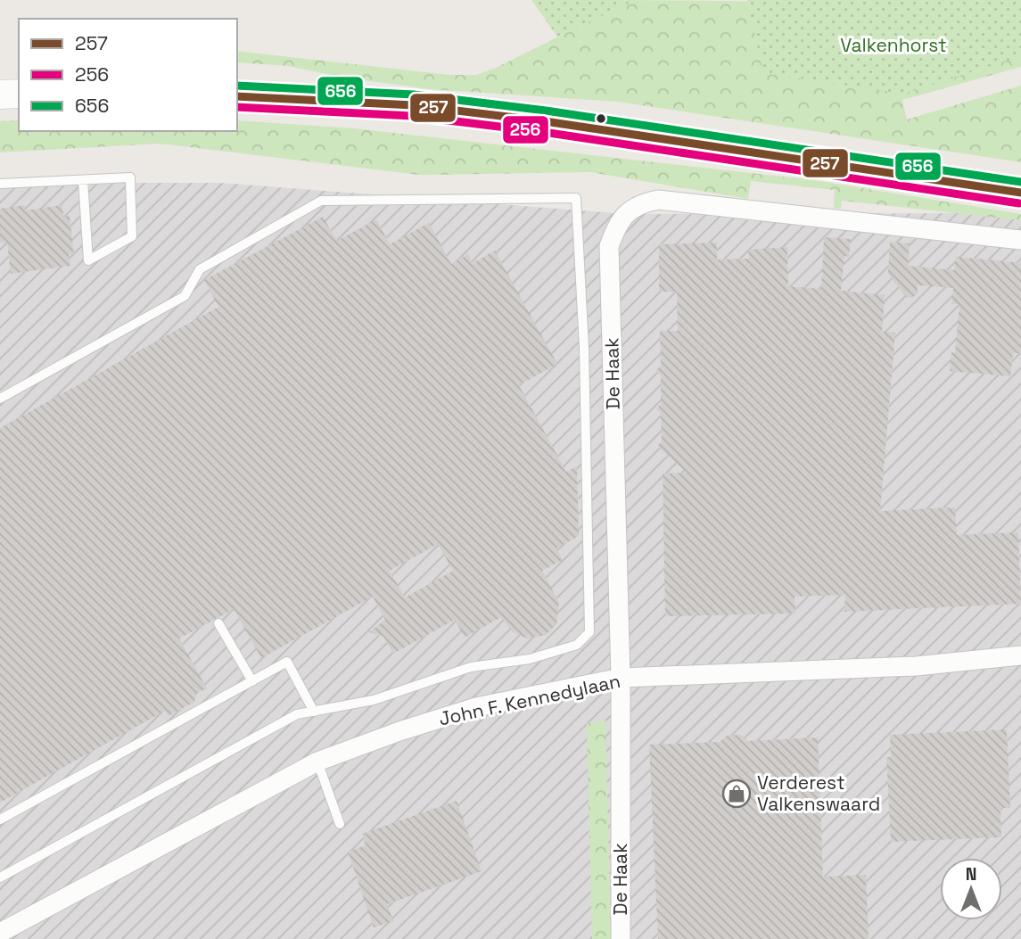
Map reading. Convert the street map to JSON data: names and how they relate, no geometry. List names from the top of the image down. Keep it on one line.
{"streets":{"street":["De Haak","John F. Kennedylaan"]},"crossings":[["De Haak","John F. Kennedylaan"]],"parks":["Valkenhorst"],"places":{"shop":["Verderest Valkenswaard"]},"lines":["transit line 656","transit line 257","transit line 256"],"legend":["257","256","656"],"north":"top"}
